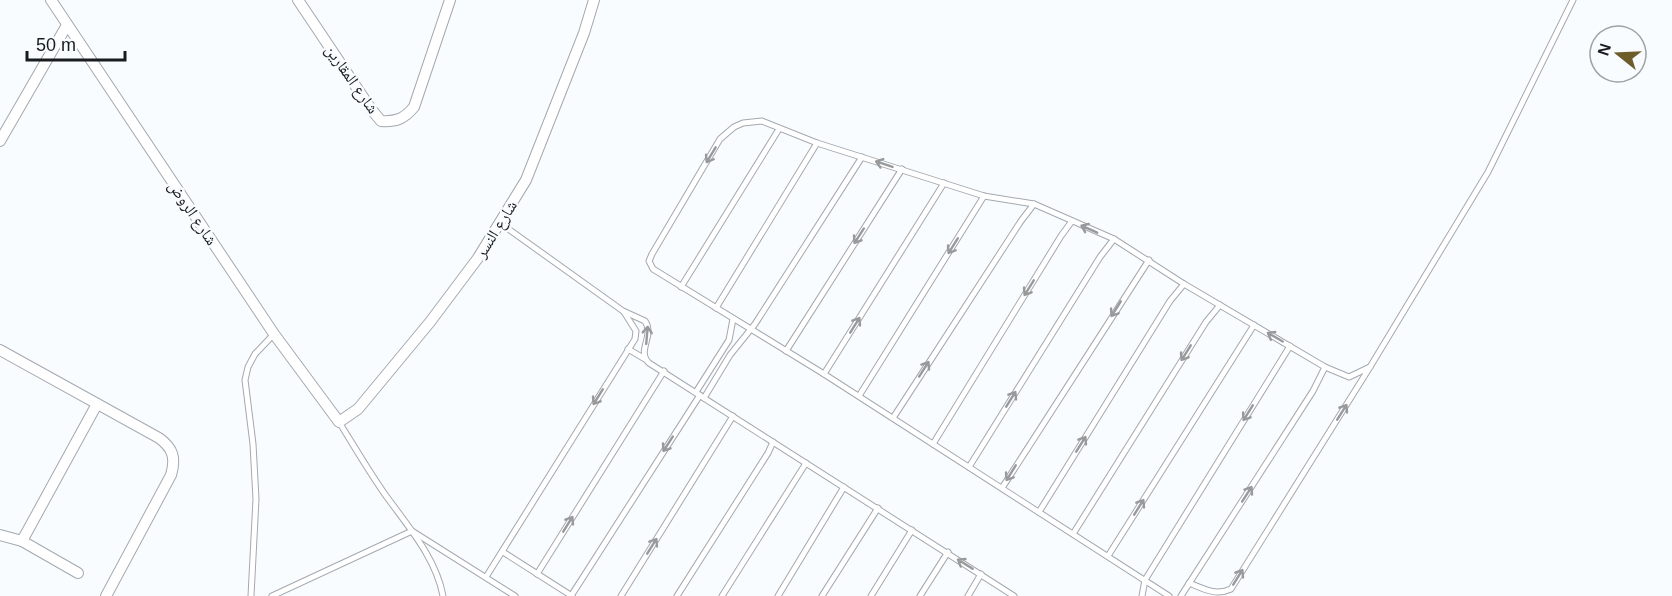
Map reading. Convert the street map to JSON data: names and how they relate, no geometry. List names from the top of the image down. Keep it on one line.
{"streets":{"street":["شارع المقارين","شارع الروض","شارع النسر"]},"crossings":[["شارع الروض","شارع النسر"]],"scale_bar":"50 m","north":"left"}
